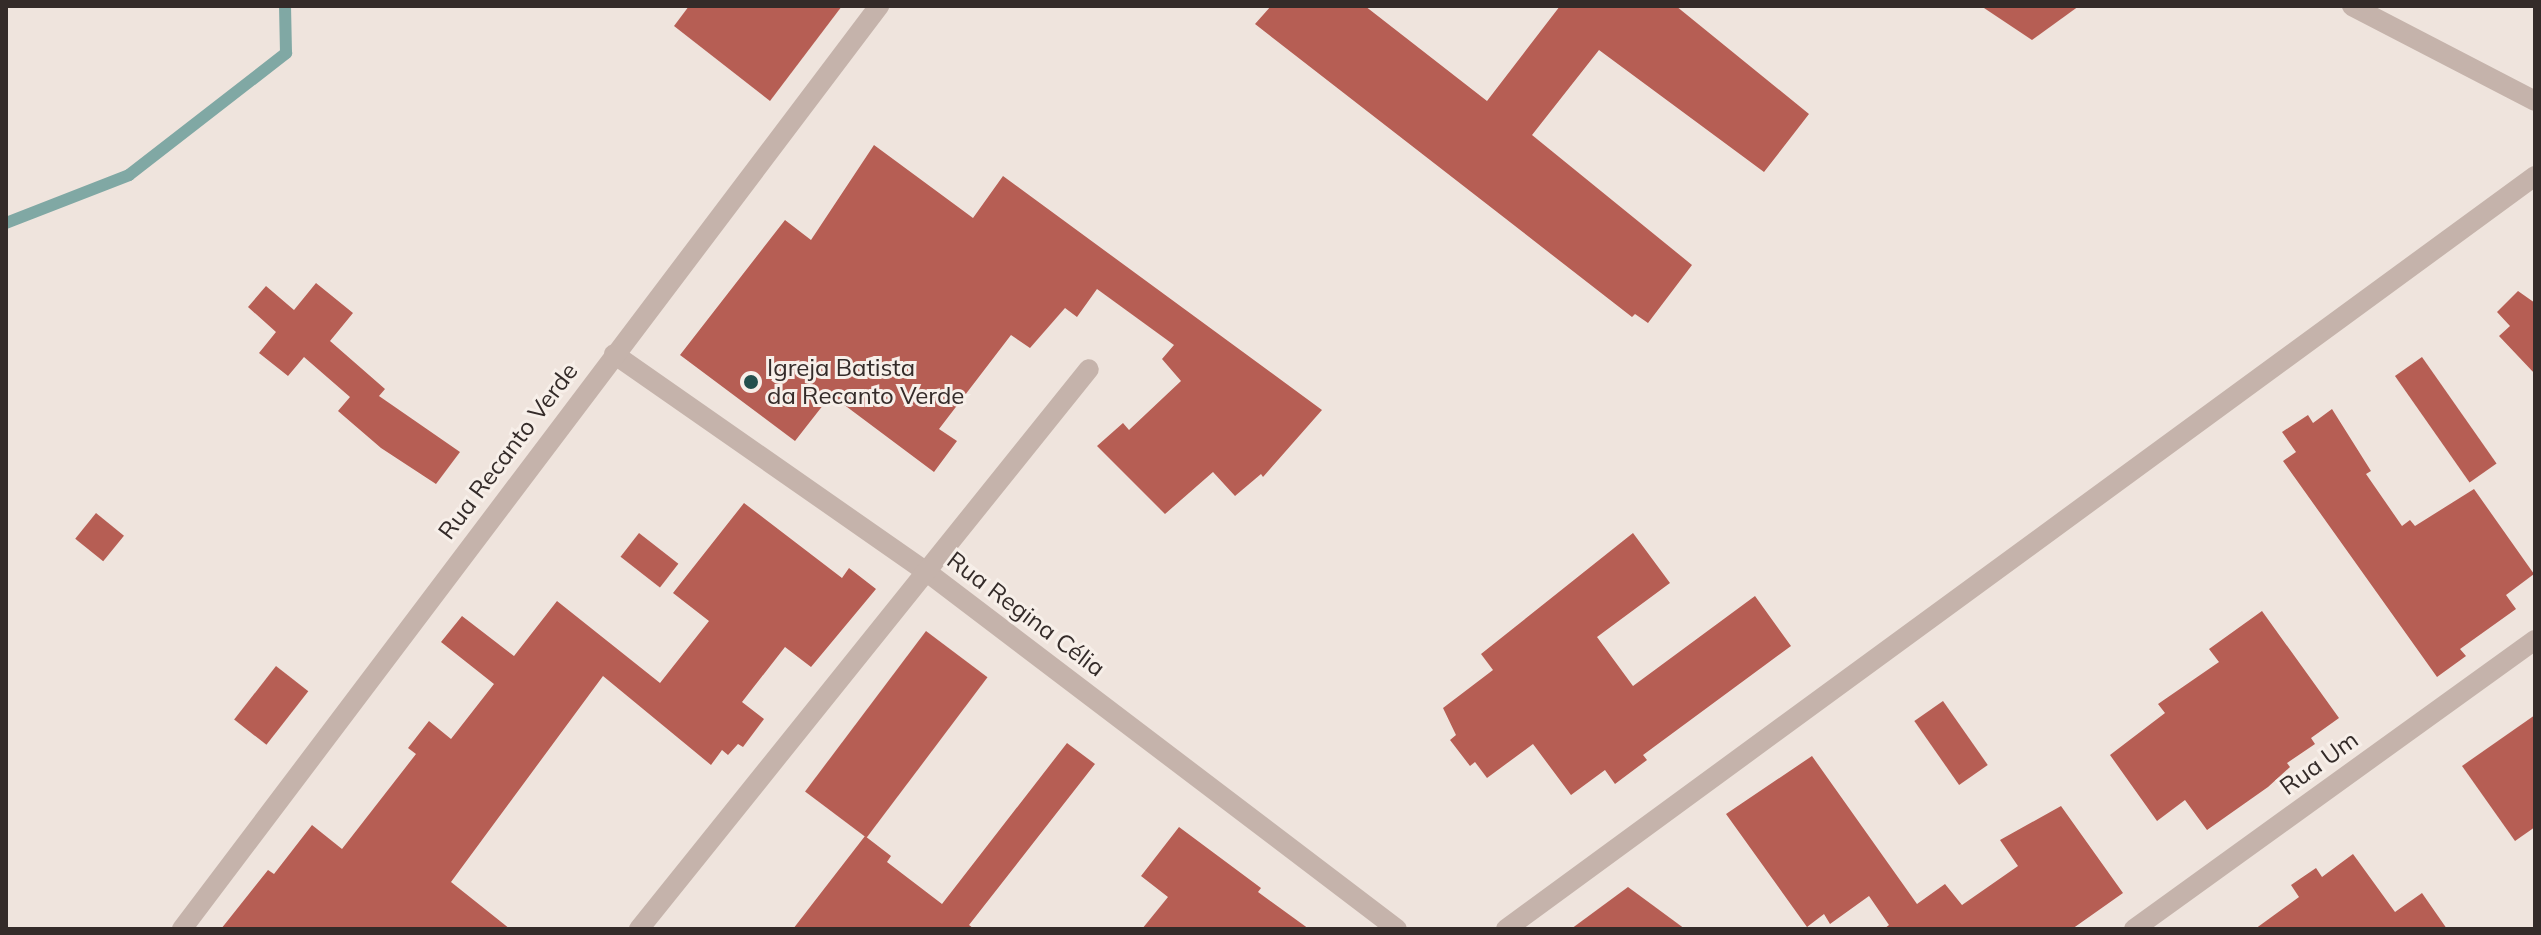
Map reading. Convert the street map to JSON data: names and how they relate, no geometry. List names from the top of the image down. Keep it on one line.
{"streets":{"street":["Rua Recanto Verde","Rua Regina Célia","Rua Um"]},"crossings":[["Rua Recanto Verde","Rua Regina Célia"]],"places":["Igreja Batista da Recanto Verde"]}
